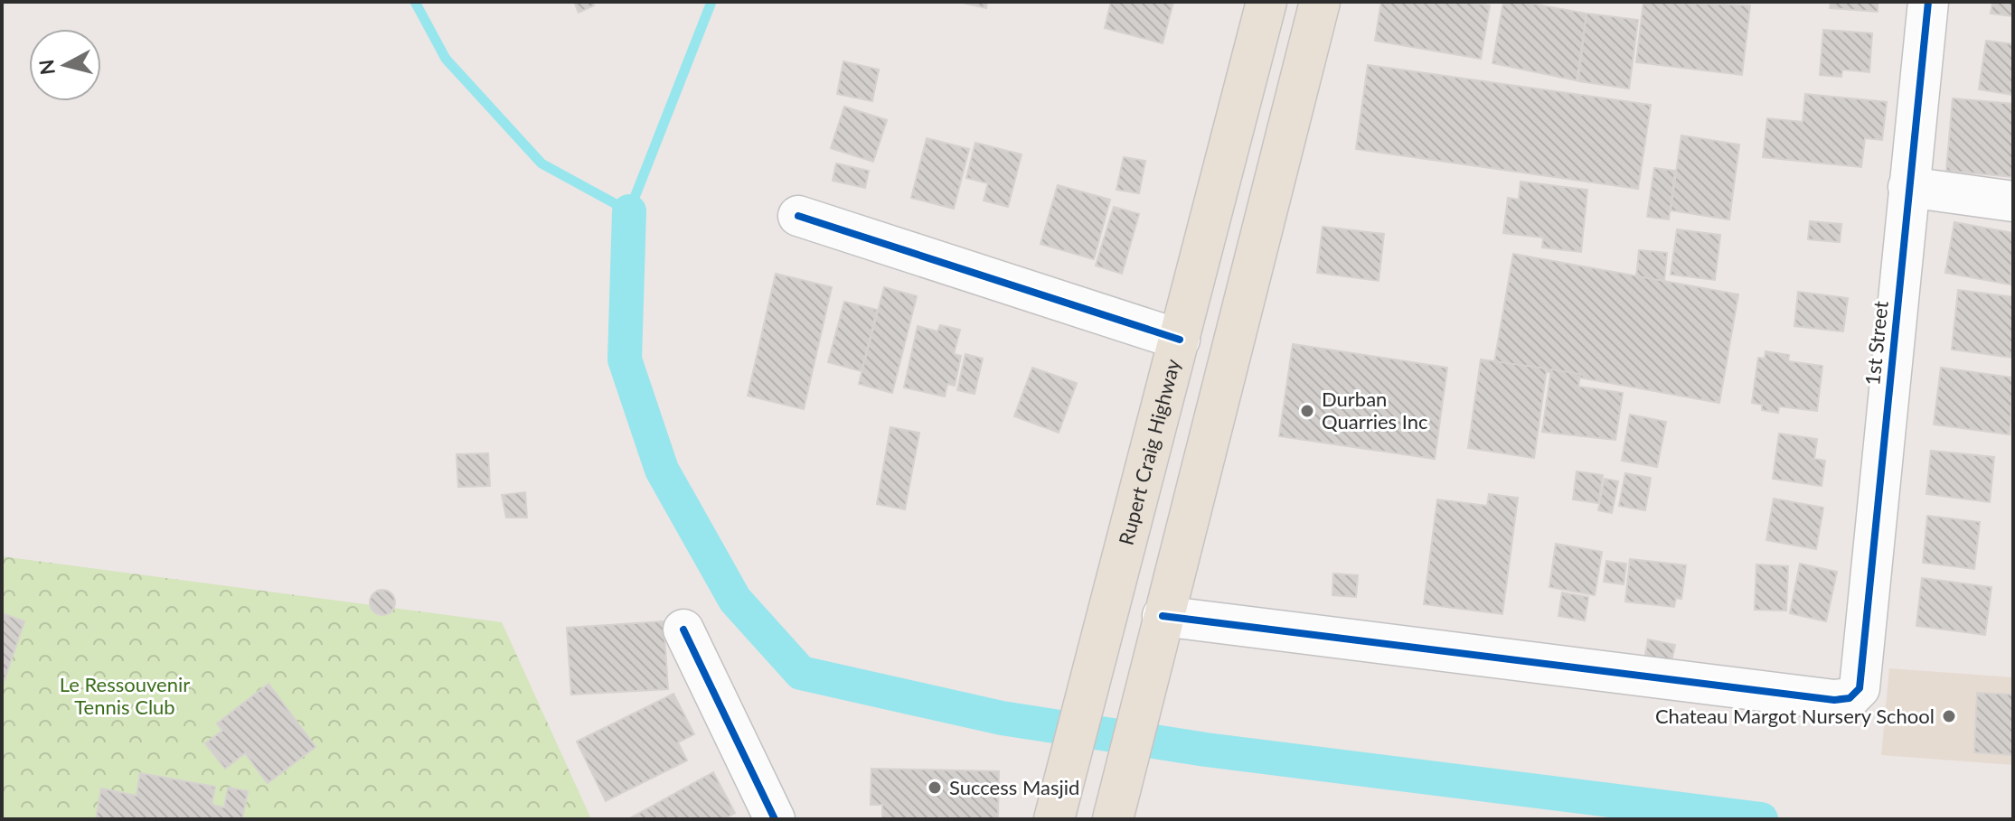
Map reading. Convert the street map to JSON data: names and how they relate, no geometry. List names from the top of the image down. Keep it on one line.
{"streets":{"main road":["Rupert Craig Highway"],"street":["1st Street"]},"parks":["Le Ressouvenir Tennis Club"],"places":["Durban Quarries Inc","Chateau Margot Nursery School","Success Masjid"],"north":"left"}
